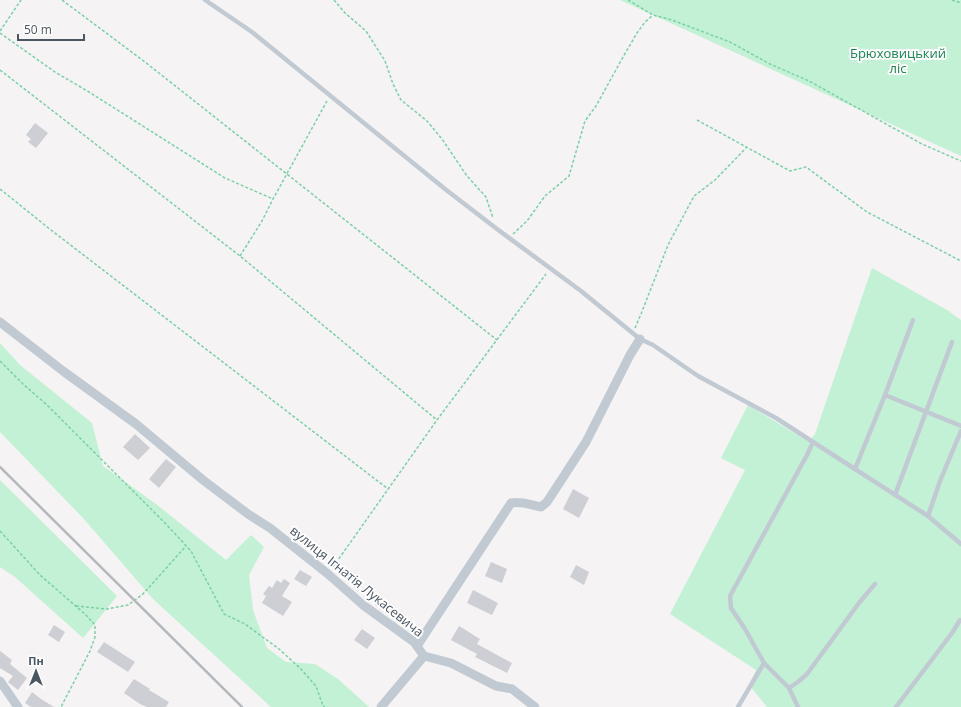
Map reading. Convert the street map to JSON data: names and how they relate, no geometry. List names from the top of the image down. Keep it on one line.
{"streets":{"street":["вулиця Ігнатія Лукасевича"]},"parks":["Брюховицький ліс"],"scale_bar":"50 m","north":"top"}
